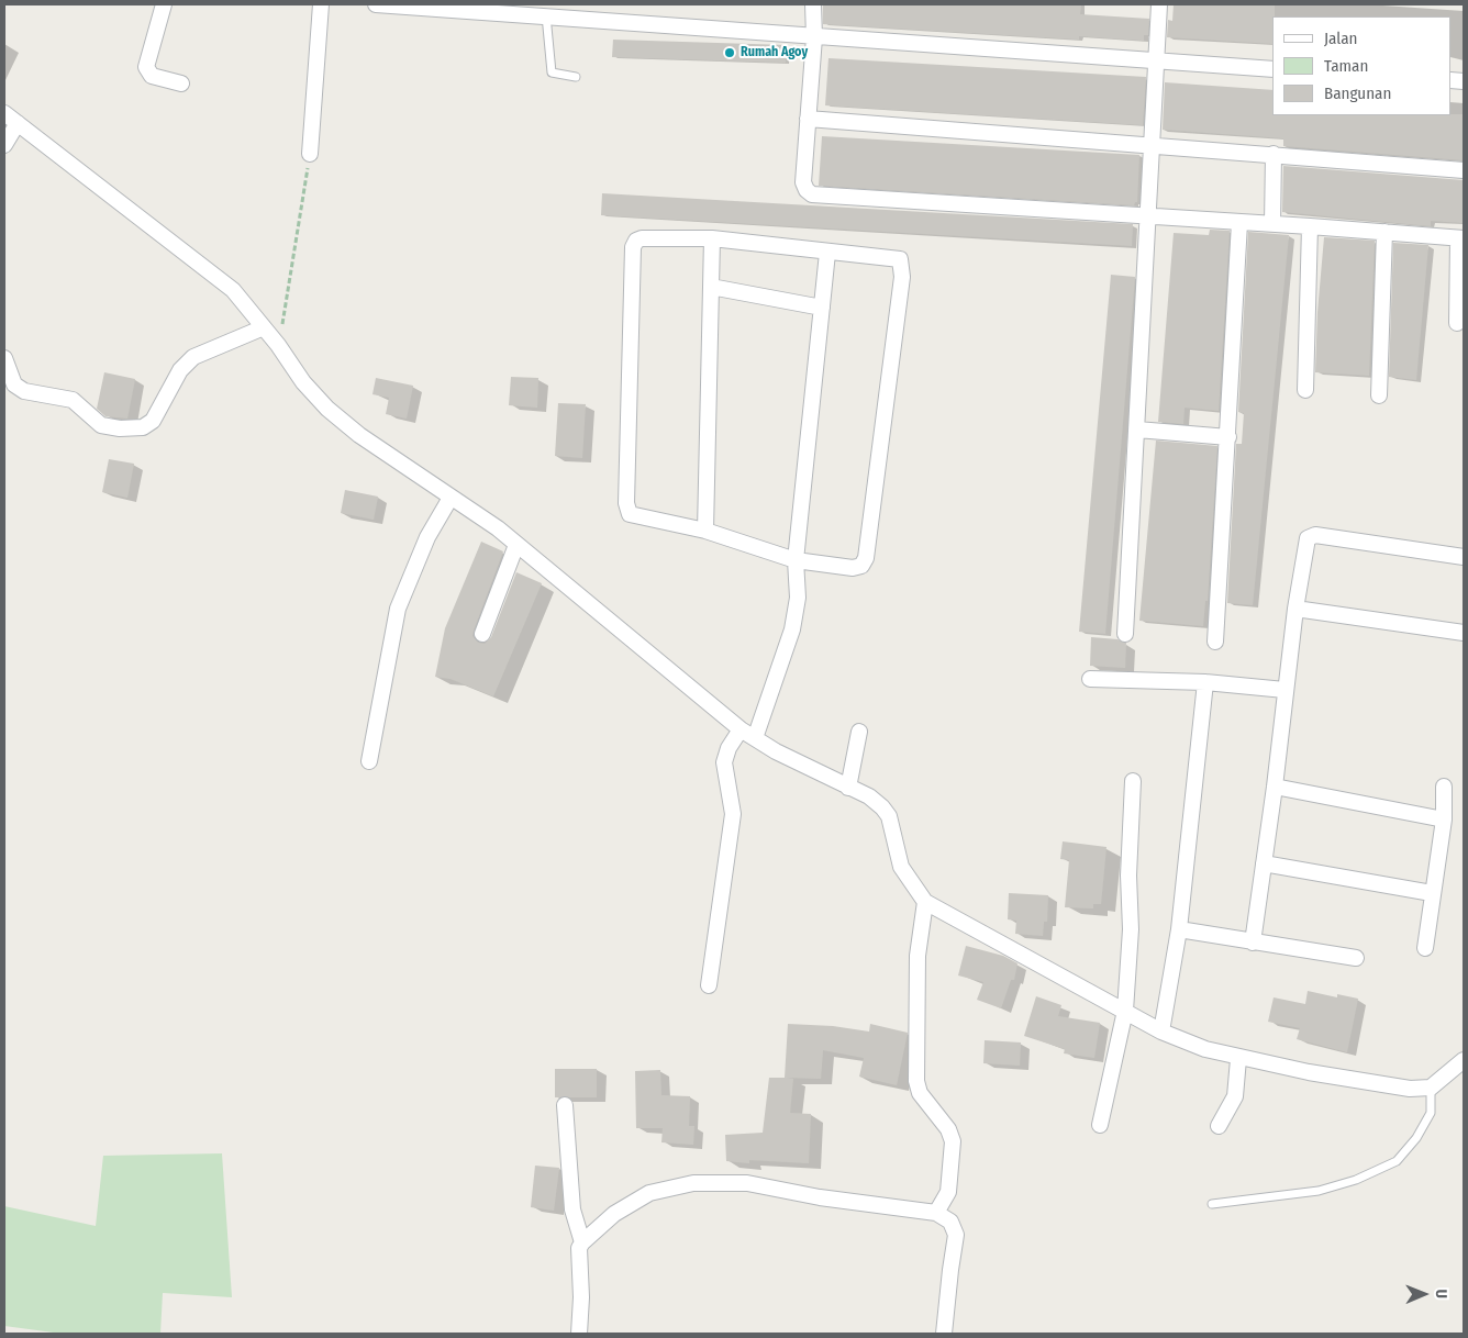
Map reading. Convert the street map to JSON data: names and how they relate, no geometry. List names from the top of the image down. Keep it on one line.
{"places":["Rumah Agoy"],"legend":["Jalan","Taman","Bangunan"],"north":"right"}
